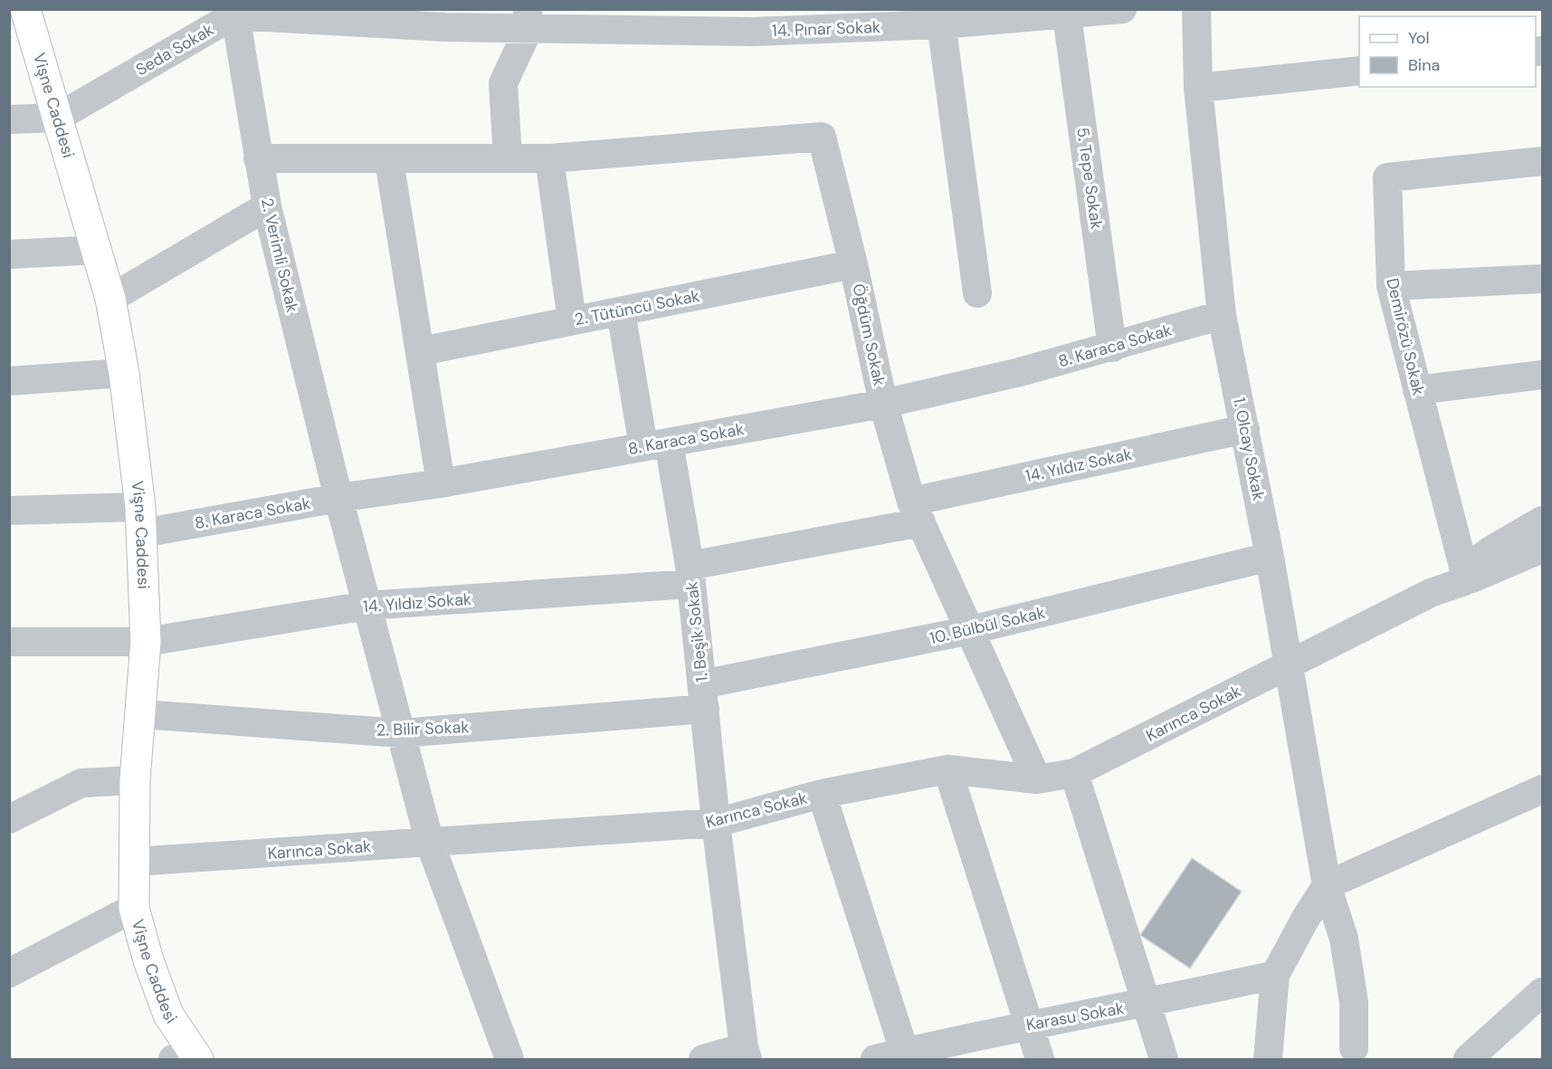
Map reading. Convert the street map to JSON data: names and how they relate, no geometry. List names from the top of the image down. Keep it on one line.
{"streets":{"main road":["Vişne Caddesi"],"street":["14. Pınar Sokak","Seda Sokak","5. Tepe Sokak","2. Verimli Sokak","2. Tütüncü Sokak","Öğdüm Sokak","Demirözü Sokak","8. Karaca Sokak","1. Olcay Sokak","14. Yıldız Sokak","10. Bülbül Sokak","1. Beşik Sokak","Karınca Sokak","2. Bilir Sokak","Karasu Sokak"]},"crossings":[["14. Pınar Sokak","5. Tepe Sokak"],["Seda Sokak","Vişne Caddesi"],["Seda Sokak","2. Verimli Sokak"],["Vişne Caddesi","8. Karaca Sokak"],["Vişne Caddesi","14. Yıldız Sokak"],["Vişne Caddesi","Karınca Sokak"],["Vişne Caddesi","2. Bilir Sokak"],["5. Tepe Sokak","8. Karaca Sokak"],["2. Verimli Sokak","Öğdüm Sokak"],["2. Verimli Sokak","8. Karaca Sokak"],["2. Verimli Sokak","14. Yıldız Sokak"],["2. Verimli Sokak","Karınca Sokak"],["2. Verimli Sokak","2. Bilir Sokak"],["2. Tütüncü Sokak","Öğdüm Sokak"],["2. Tütüncü Sokak","1. Beşik Sokak"],["Öğdüm Sokak","8. Karaca Sokak"],["Öğdüm Sokak","14. Yıldız Sokak"],["Öğdüm Sokak","10. Bülbül Sokak"],["Öğdüm Sokak","Karınca Sokak"],["Demirözü Sokak","Karınca Sokak"],["8. Karaca Sokak","1. Olcay Sokak"],["8. Karaca Sokak","1. Beşik Sokak"],["1. Olcay Sokak","14. Yıldız Sokak"],["1. Olcay Sokak","10. Bülbül Sokak"],["1. Olcay Sokak","Karınca Sokak"],["14. Yıldız Sokak","1. Beşik Sokak"],["10. Bülbül Sokak","1. Beşik Sokak"],["10. Bülbül Sokak","2. Bilir Sokak"],["1. Beşik Sokak","Karınca Sokak"],["1. Beşik Sokak","2. Bilir Sokak"]],"legend":["Yol","Bina"]}
